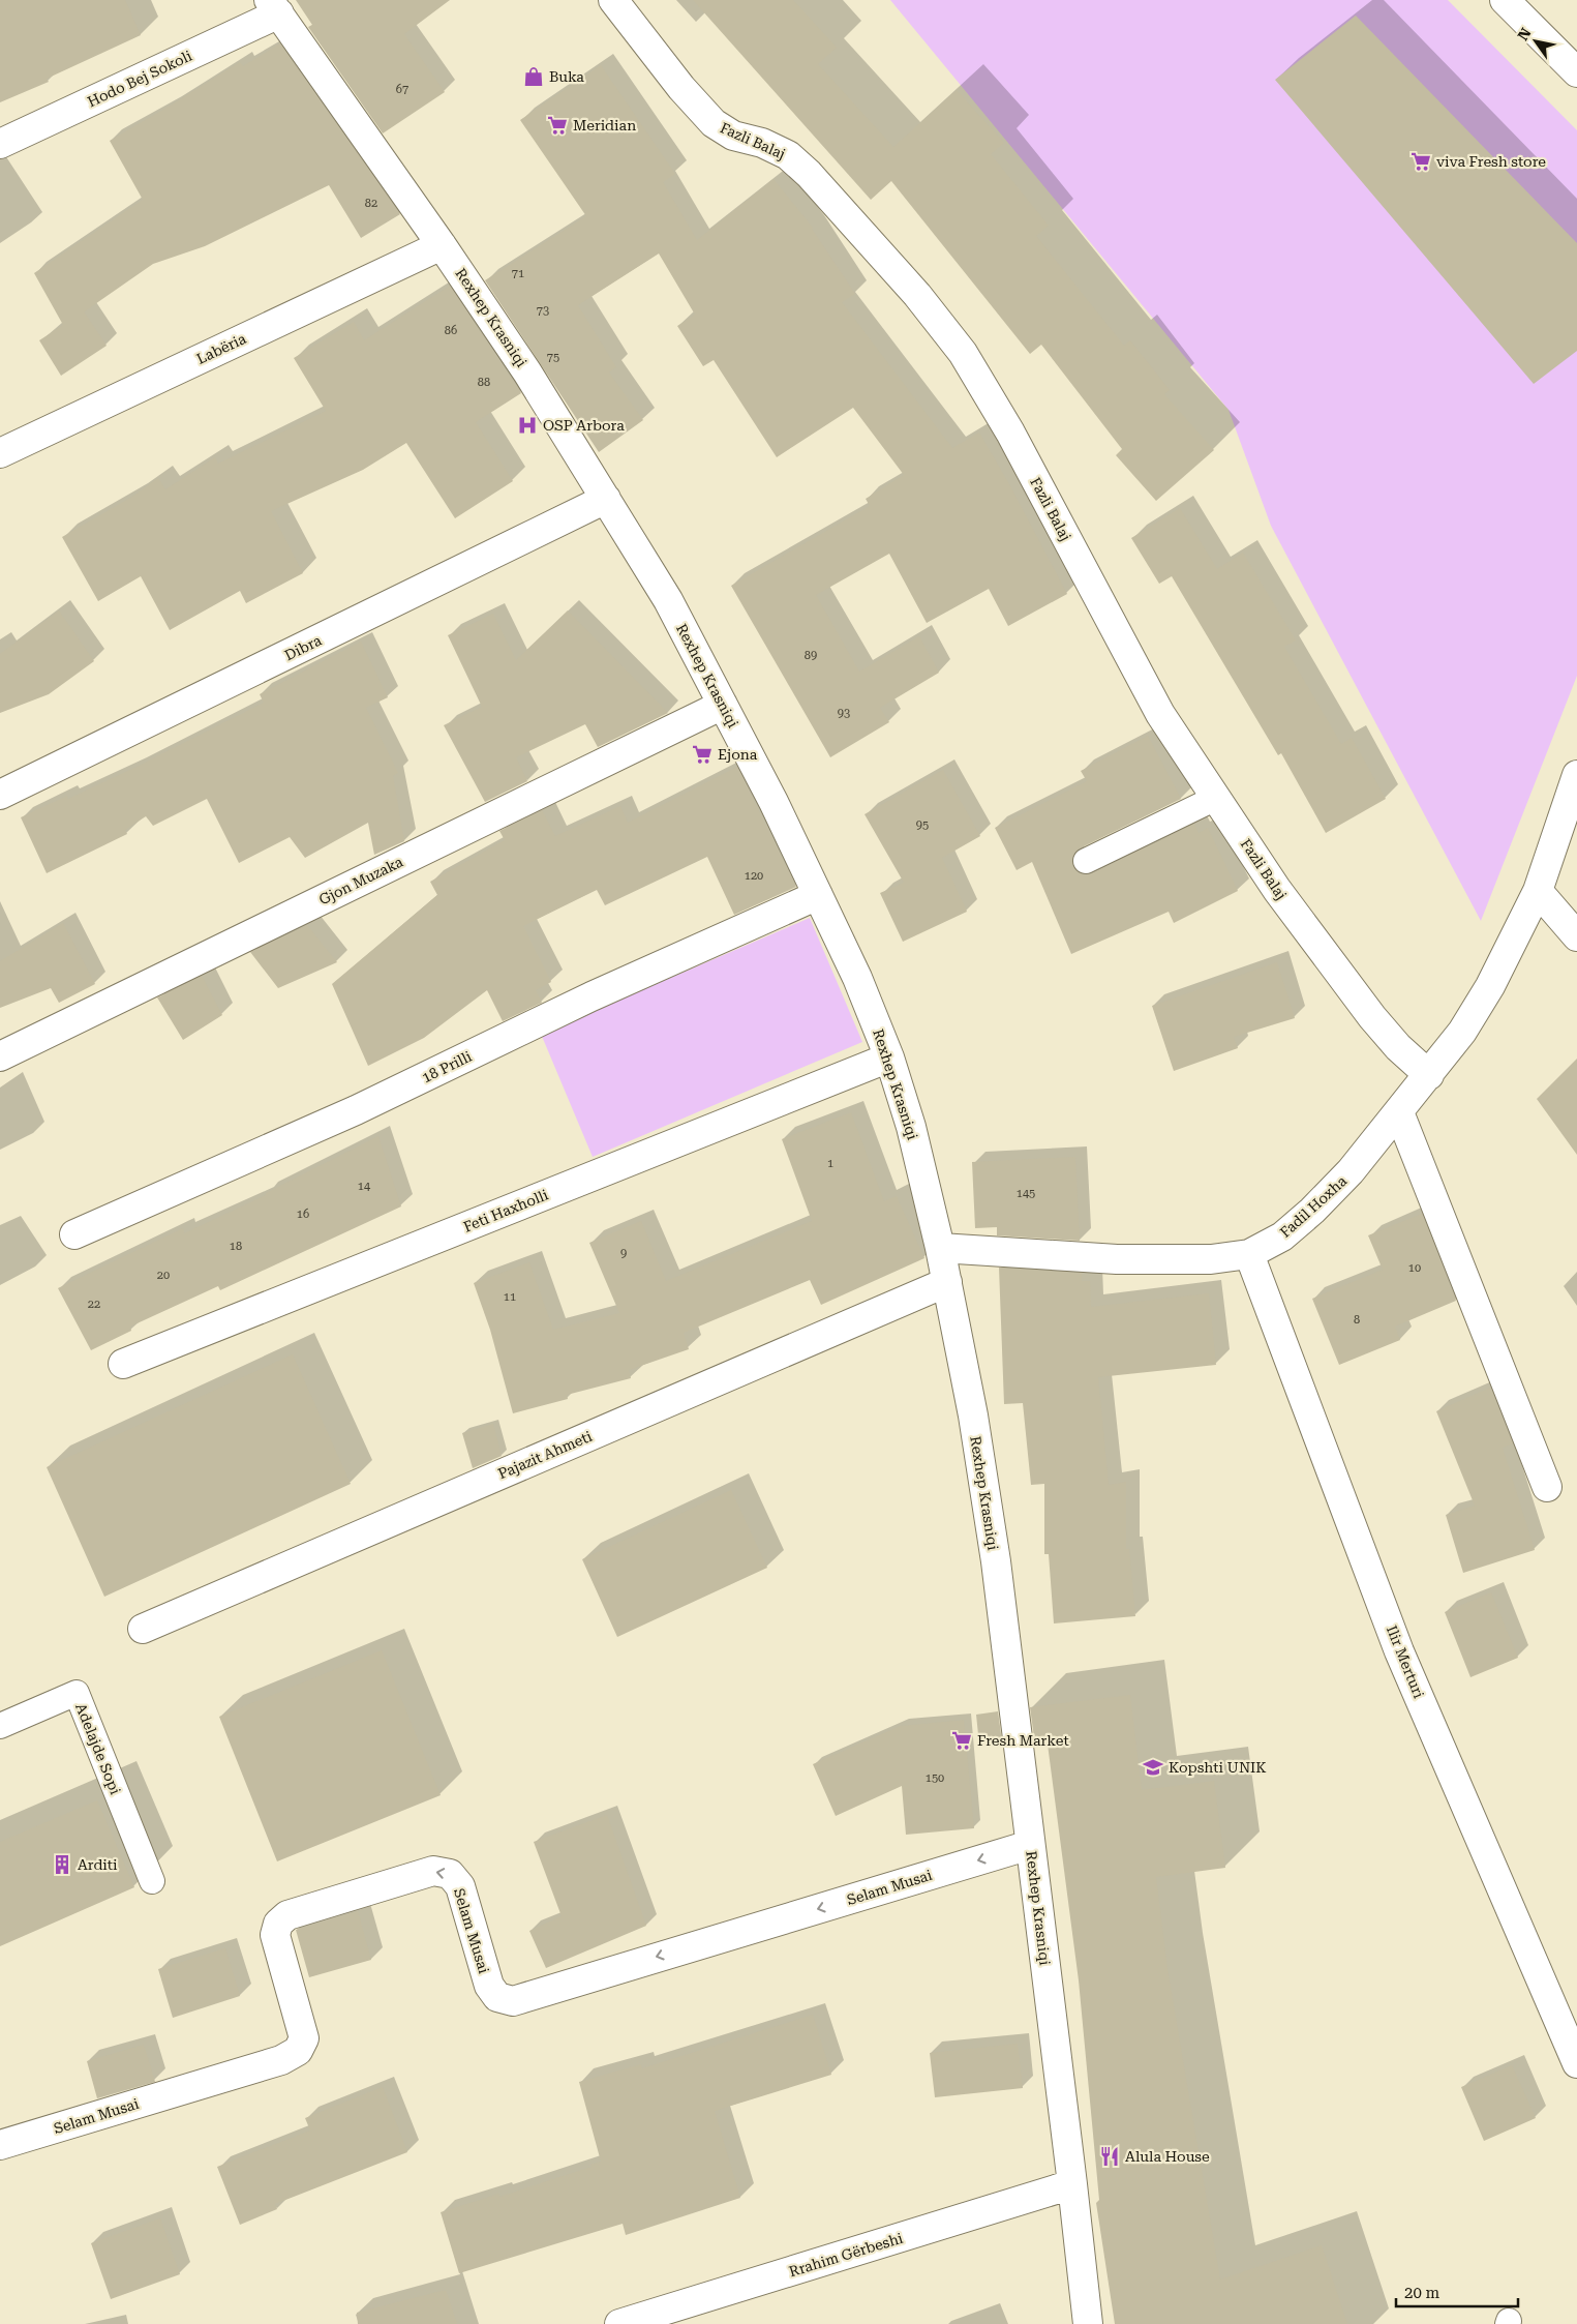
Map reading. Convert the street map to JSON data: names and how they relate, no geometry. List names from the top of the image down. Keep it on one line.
{"streets":{"street":["Hodo Bej Sokoli","Fazli Balaj","Rexhep Krasniqi","Labëria","Dibra","Gjon Muzaka","18 Prilli","Fadil Hoxha","Feti Haxholli","Pajazit Ahmeti","Ilir Merturi","Selam Musai","Rrahim Gërbeshi"],"lane":["Adelajde Sopi"]},"crossings":[["Hodo Bej Sokoli","Rexhep Krasniqi"],["Fazli Balaj","Fadil Hoxha"],["Rexhep Krasniqi","Labëria"],["Rexhep Krasniqi","Dibra"],["Rexhep Krasniqi","Gjon Muzaka"],["Rexhep Krasniqi","18 Prilli"],["Rexhep Krasniqi","Fadil Hoxha"],["Rexhep Krasniqi","Feti Haxholli"],["Rexhep Krasniqi","Pajazit Ahmeti"],["Rexhep Krasniqi","Selam Musai"],["Rexhep Krasniqi","Rrahim Gërbeshi"],["Fadil Hoxha","Ilir Merturi"]],"one_way":["Selam Musai"],"places":{"shop":["Buka"],"supermarket":["Meridian","viva Fresh store","Ejona","Fresh Market"],"hospital":["OSP Arbora"],"school or university":["Kopshti UNIK"],"building":["Arditi"],"restaurant":["Alula House"]},"house_numbers":["67","82","71","73","86","75","88","89","93","95","120","1","14","145","16","18","9","10","20","11","22","8","150"],"scale_bar":"20 m","north":"top left"}
